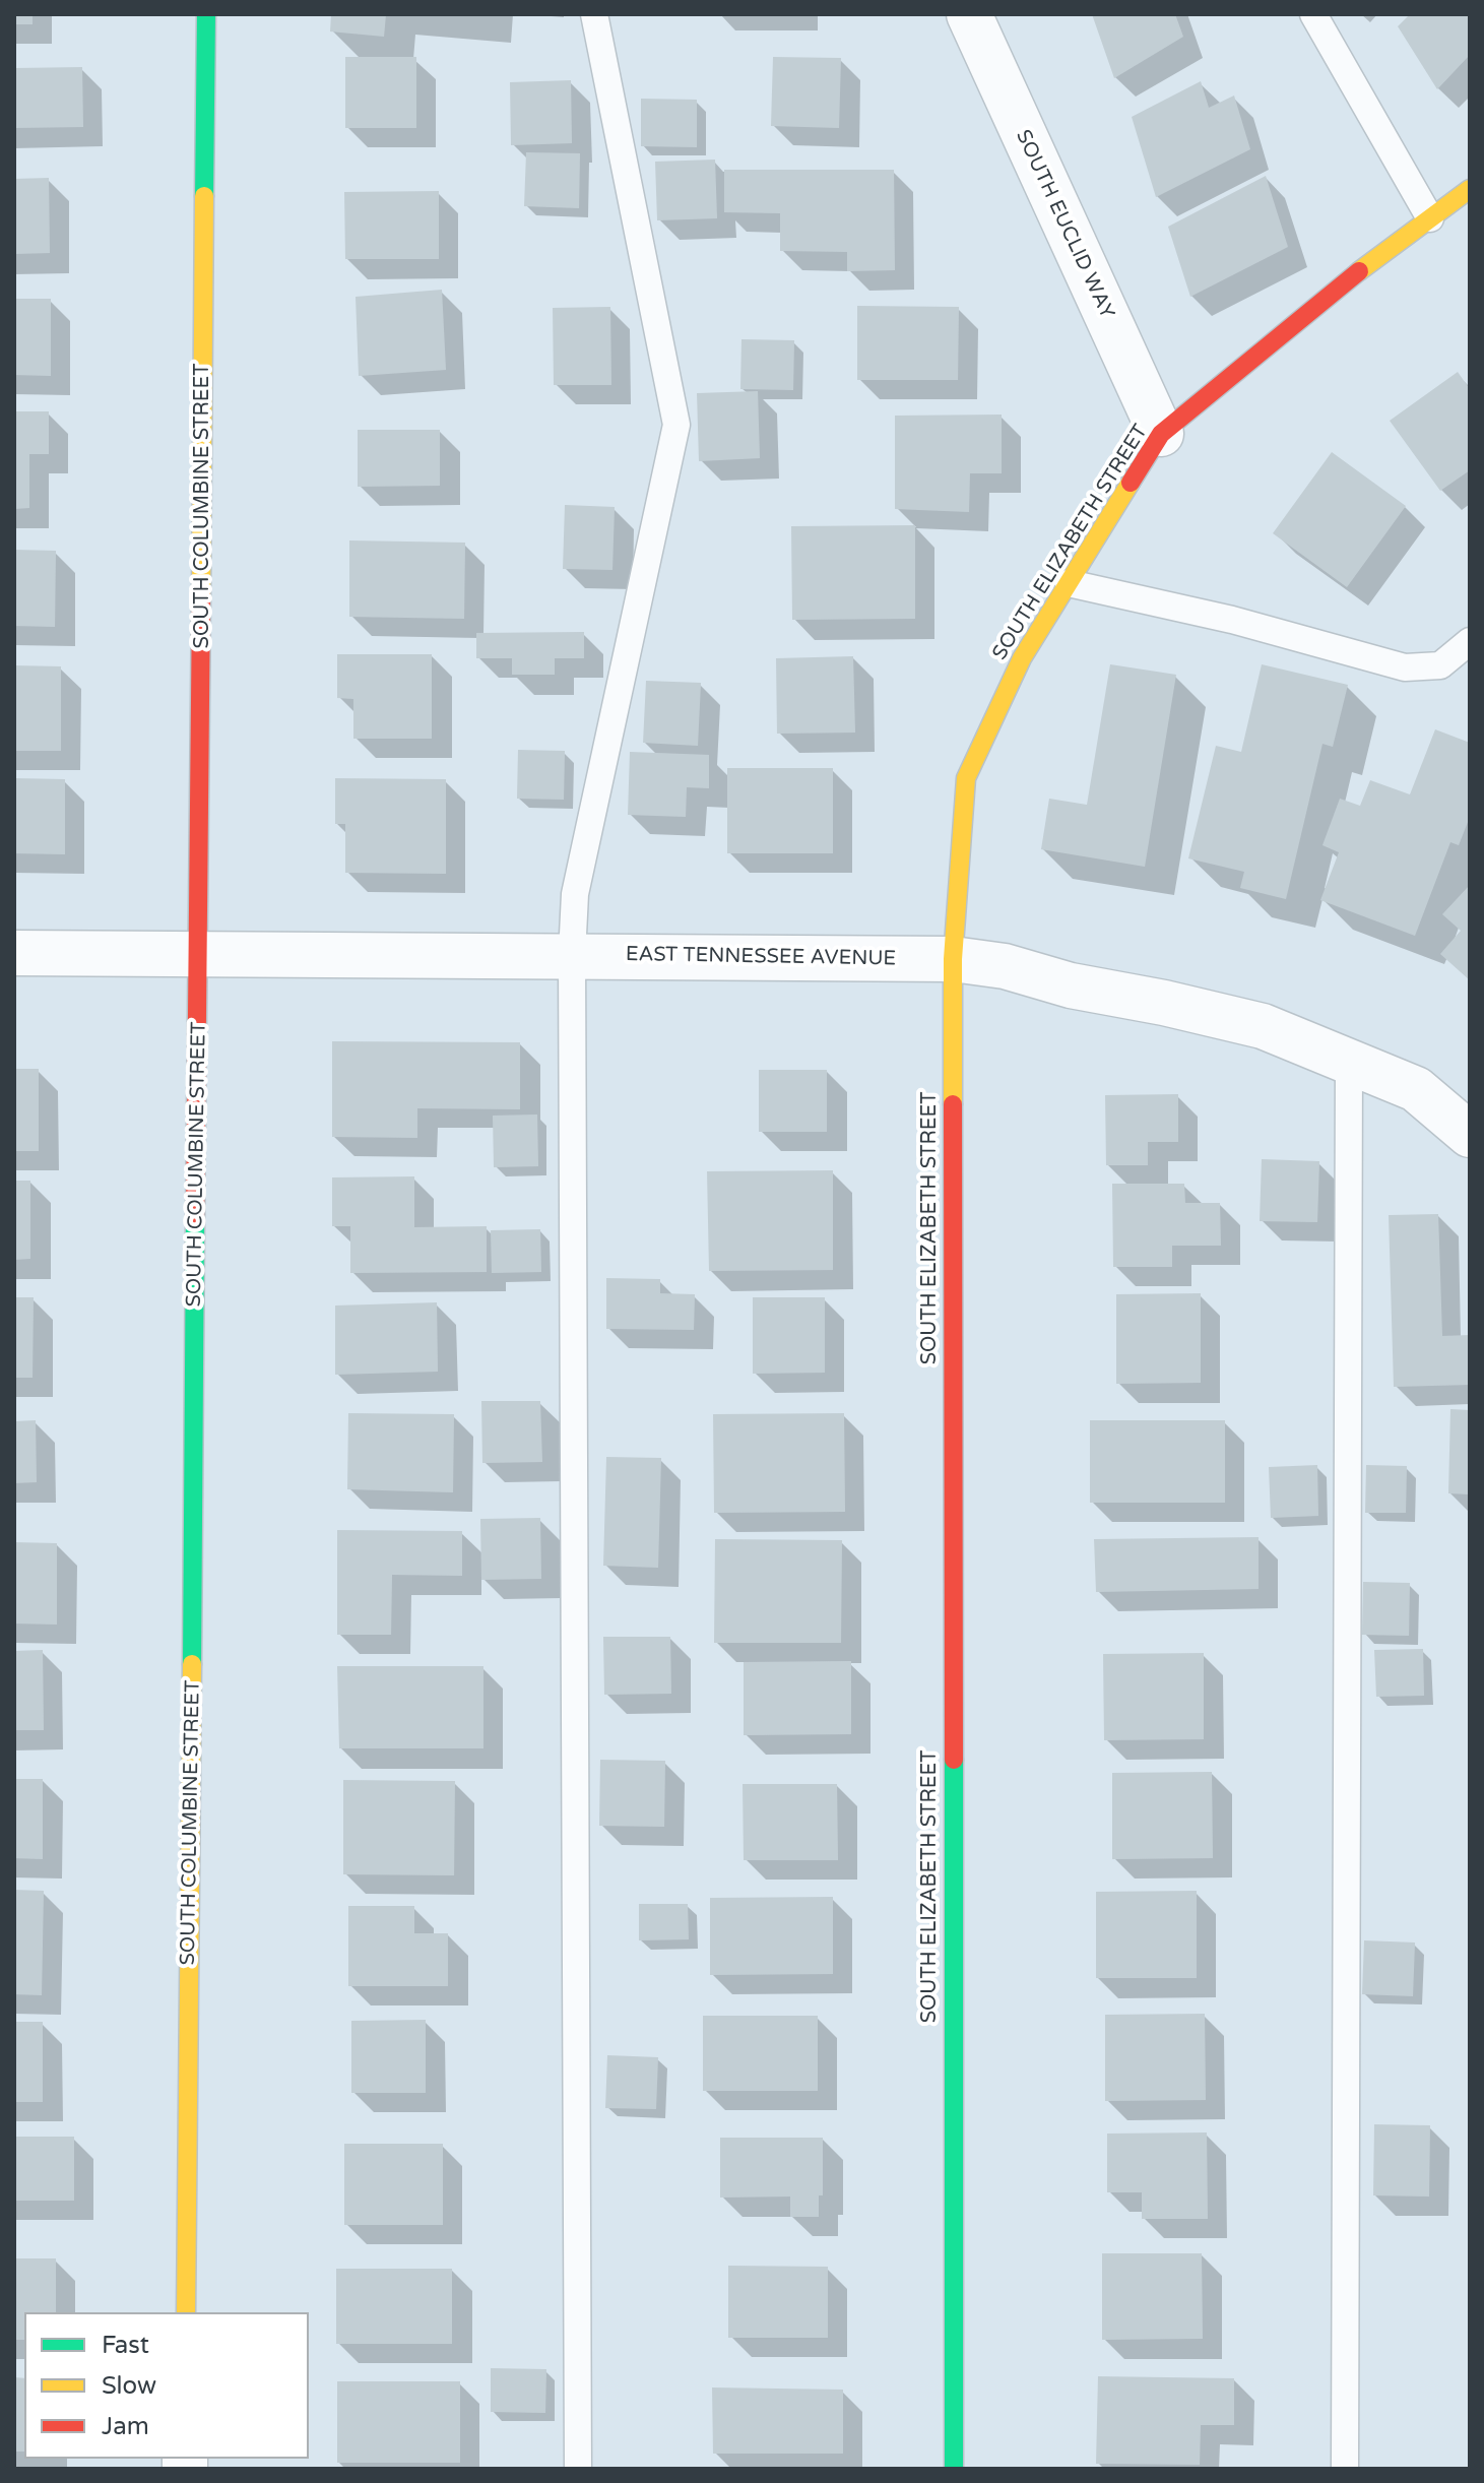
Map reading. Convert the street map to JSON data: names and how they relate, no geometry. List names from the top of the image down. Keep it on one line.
{"streets":{"street":["SOUTH EUCLID WAY","SOUTH COLUMBINE STREET","SOUTH ELIZABETH STREET","EAST TENNESSEE AVENUE"]},"crossings":[["SOUTH EUCLID WAY","SOUTH ELIZABETH STREET"],["SOUTH COLUMBINE STREET","EAST TENNESSEE AVENUE"],["SOUTH ELIZABETH STREET","EAST TENNESSEE AVENUE"]],"legend":["Fast","Slow","Jam"]}
